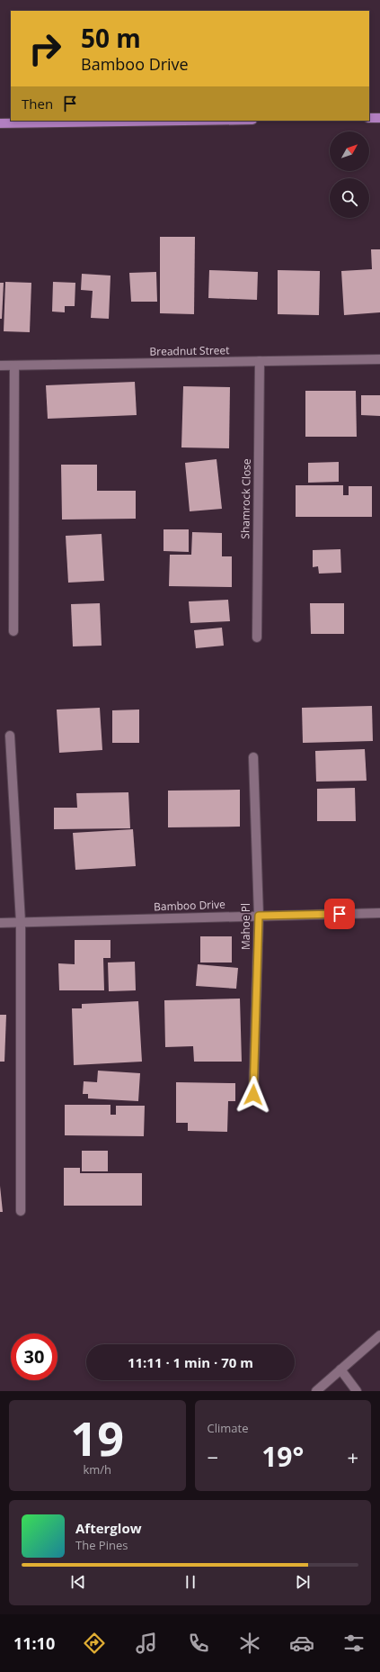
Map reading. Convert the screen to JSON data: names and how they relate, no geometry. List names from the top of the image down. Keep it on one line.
{"streets":{"street":["Breadnut Street","Shamrock Close","Bamboo Drive","Mahoe Pl"]},"crossings":[["Breadnut Street","Shamrock Close"],["Bamboo Drive","Mahoe Pl"]],"north":"top right","page":{"turn":["50 m","Bamboo Drive"],"then":"Then","limit":"30","trip":"11:11 · 1 min · 70 m","tile":[["19","km/h"],"Climate"],"heat":["−","19°","+"],"song":["Afterglow","The Pines"],"tabs":"11:10"}}
